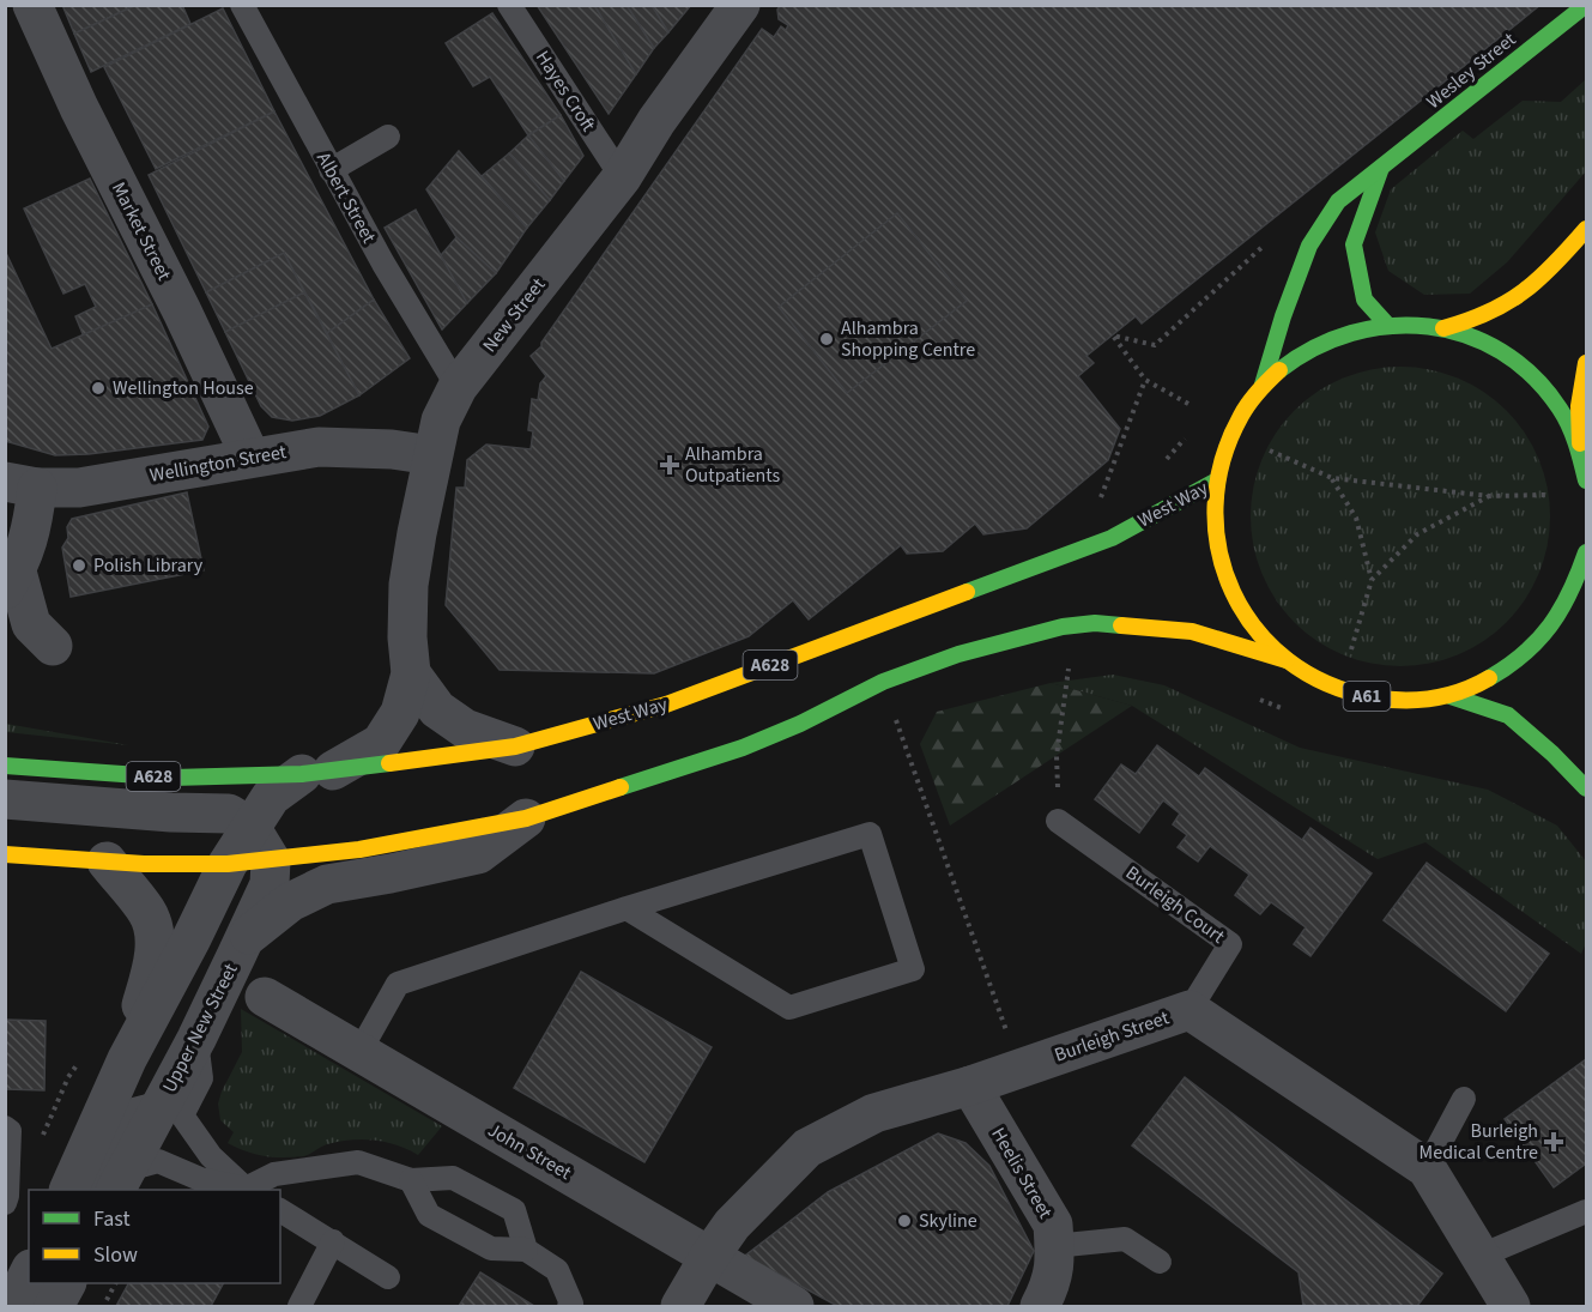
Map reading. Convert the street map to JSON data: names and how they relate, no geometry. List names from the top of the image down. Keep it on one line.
{"streets":{"main road":["Wesley Street","West Way","A628","A61"],"street":["Market Street","New Street","Wellington Street","Upper New Street","Burleigh Street","John Street","Heelis Street"],"lane":["Hayes Croft","Albert Street","Burleigh Court"]},"crossings":[["Wesley Street","A61"],["Hayes Croft","New Street"],["Albert Street","New Street"],["Market Street","Wellington Street"],["New Street","Wellington Street"],["New Street","West Way"],["West Way","A61"],["Burleigh Court","Burleigh Street"],["Burleigh Street","John Street"],["Burleigh Street","Heelis Street"]],"places":{"other":["Alhambra Shopping Centre","Wellington House","Polish Library","Skyline"],"health":["Alhambra Outpatients","Burleigh Medical Centre"]},"legend":["Fast","Slow"]}
